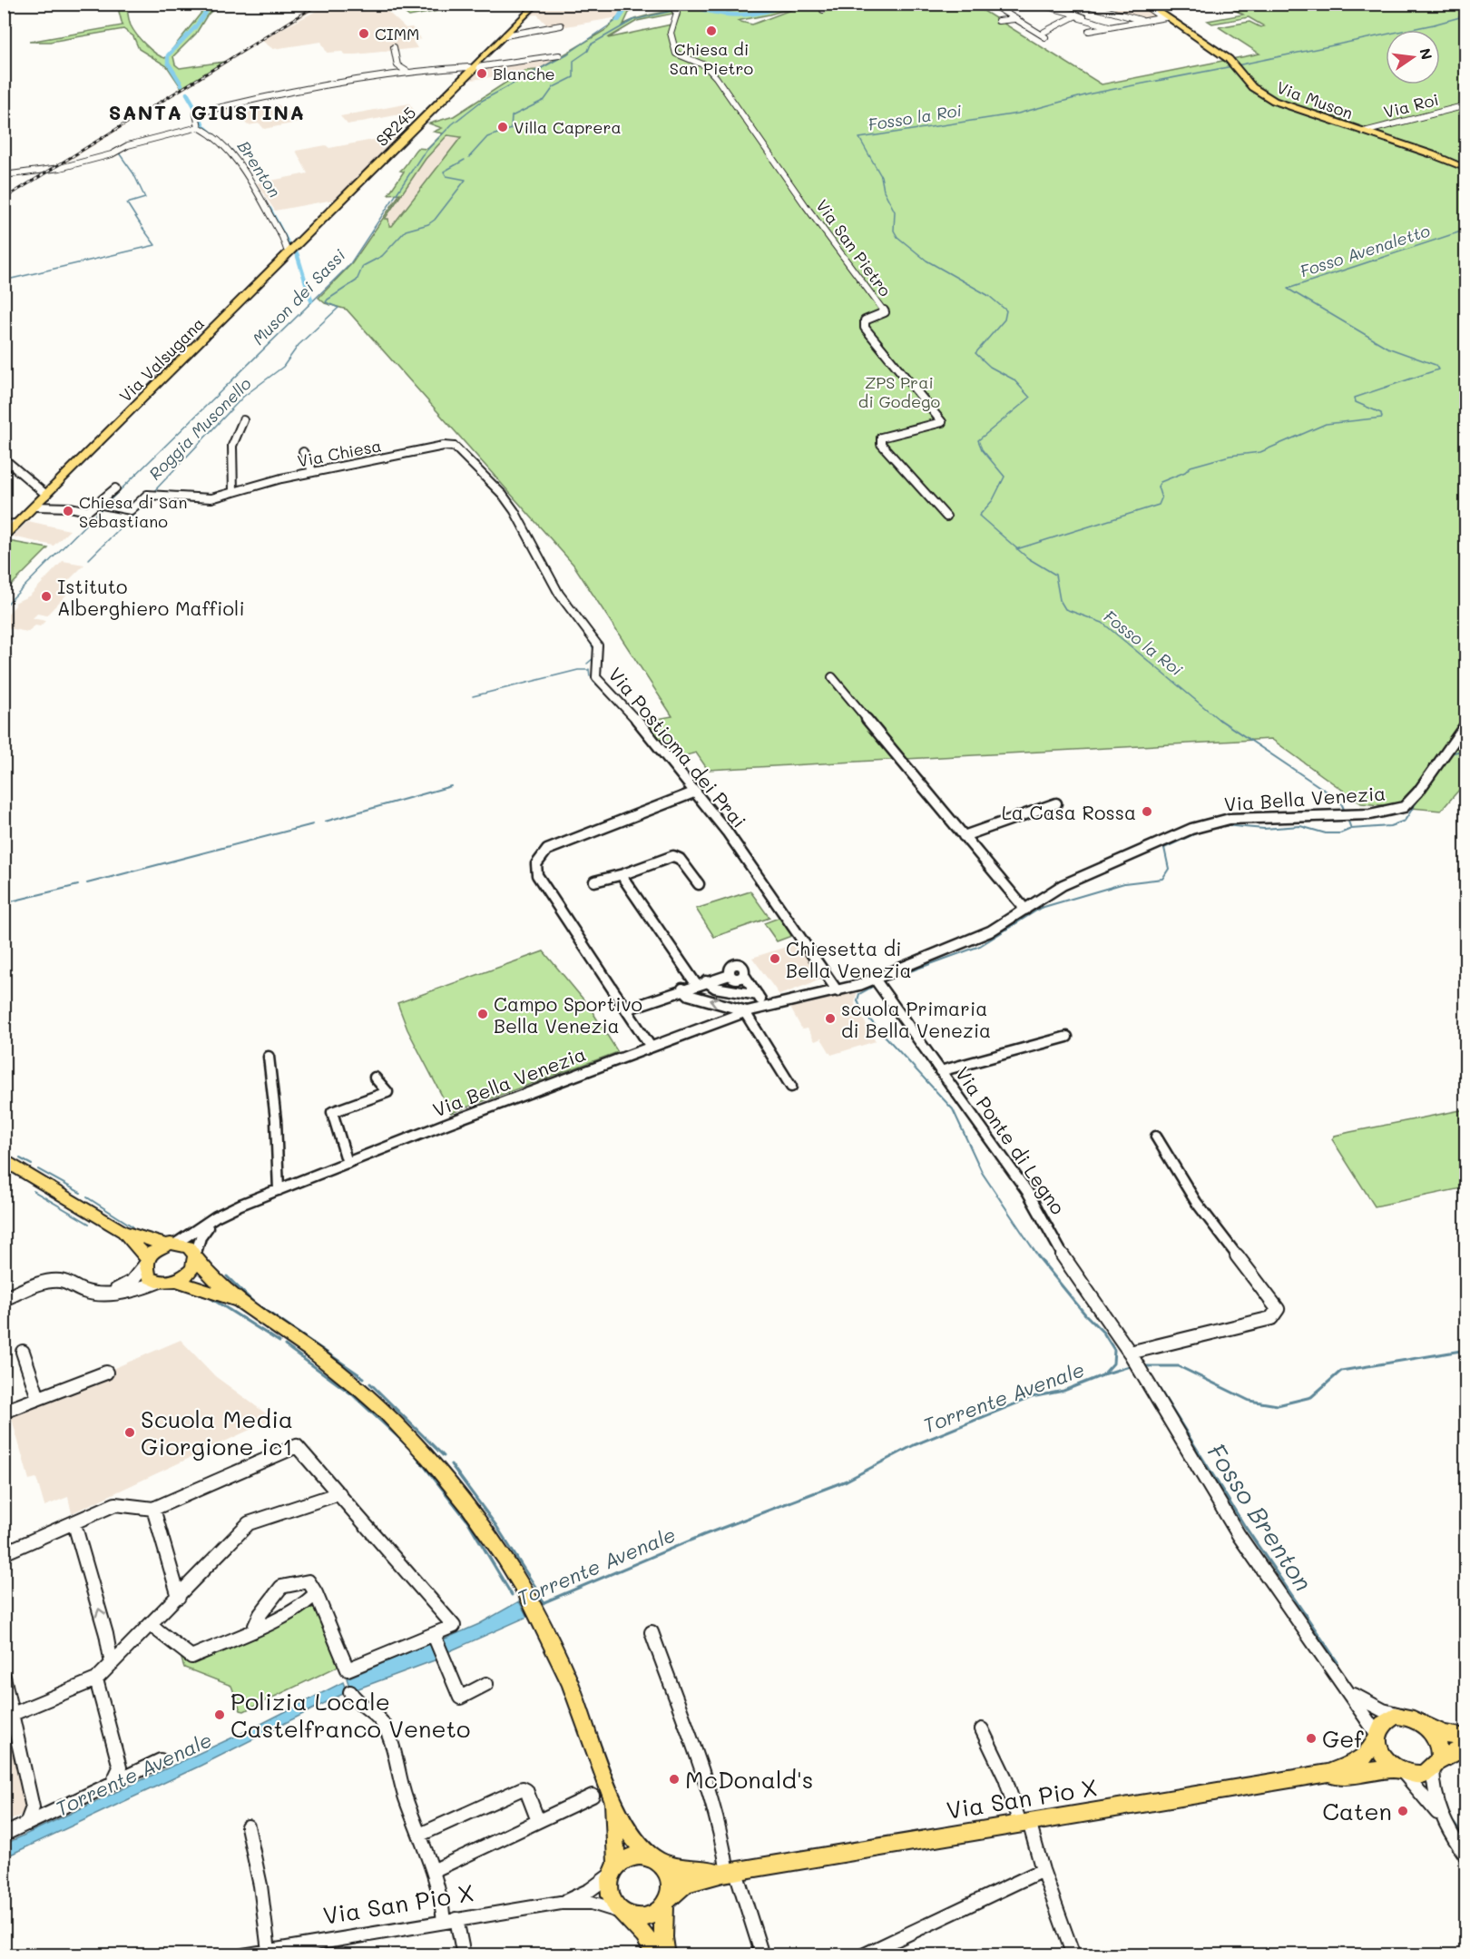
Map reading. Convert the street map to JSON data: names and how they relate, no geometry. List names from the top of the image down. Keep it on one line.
{"streets":{"main road":["Via Muson","SR245","Via Valsugana","Via San Pio X"],"street":["Via Roi","Via San Pietro","Via Chiesa","Via Postioma dei Prai","Via Bella Venezia","Via Ponte di Legno"]},"crossings":[["Via Muson","Via Roi"],["SR245","Via Valsugana"],["Via Valsugana","Via Chiesa"],["Via Chiesa","Via Postioma dei Prai"],["Via Postioma dei Prai","Via Bella Venezia"],["Via Bella Venezia","Via Ponte di Legno"],["Via Ponte di Legno","Via San Pio X"]],"districts":["SANTA GIUSTINA"],"water":["Fosso la Roi","Brenton","Fosso Avenaletto","Muson dei Sassi","Roggia Musonello","Torrente Avenale","Fosso Brenton"],"parks":["ZPS Prai di Godego"],"places":["Chiesa di San Pietro","CIMM","Blanche","Villa Caprera","Chiesa di San Sebastiano","Istituto Alberghiero Maffioli","La Casa Rossa","Chiesetta di Bella Venezia","Campo Sportivo Bella Venezia","scuola Primaria di Bella Venezia","Scuola Media Giorgione ic1","Polizia Locale Castelfranco Veneto","Gef","McDonald's","Caten"],"north":"right"}
